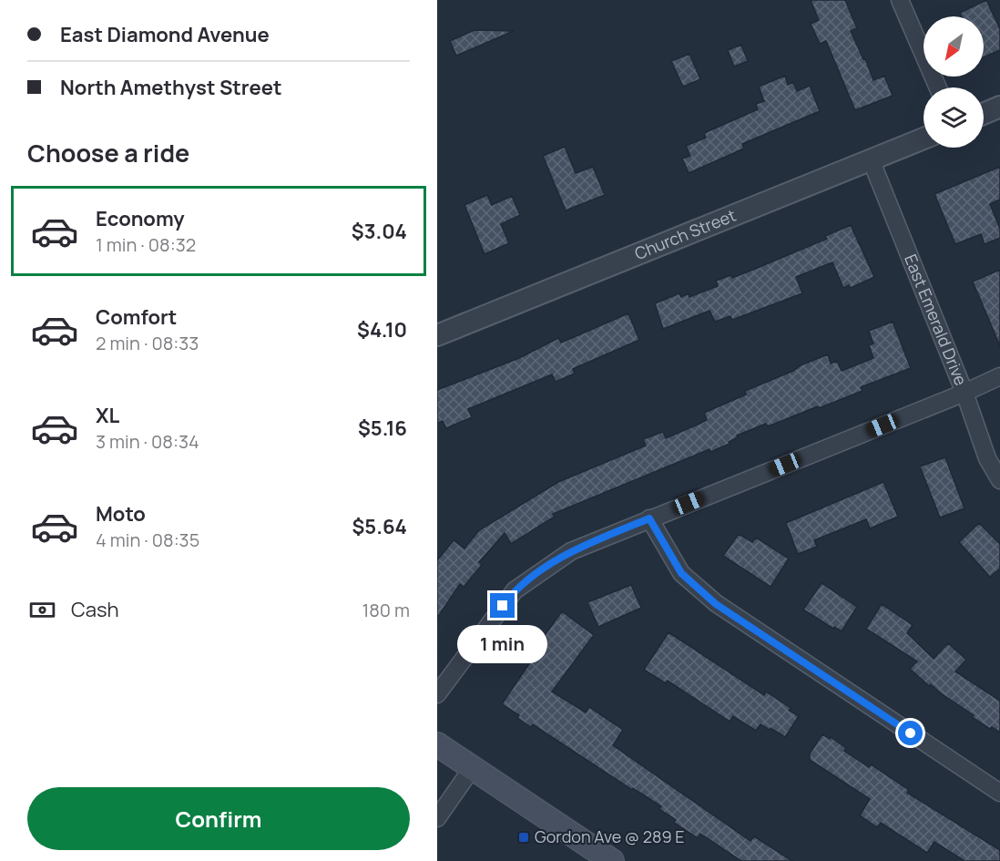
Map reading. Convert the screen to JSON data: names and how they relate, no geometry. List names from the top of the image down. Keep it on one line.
{"streets":{"street":["Church Street","East Emerald Drive"]},"crossings":[["Church Street","East Emerald Drive"]],"places":{"transit":["Gordon Ave @ 289 E"]},"north":"bottom left","page":{"banner":["East Diamond Avenue","North Amethyst Street"],"heading":"Choose a ride","list":[{"name":"Economy","note":"1 min · 08:32","value":"$3.04"},{"name":"Comfort","note":"2 min · 08:33","value":"$4.10"},{"name":"XL","note":"3 min · 08:34","value":"$5.16"},{"name":"Moto","note":"4 min · 08:35","value":"$5.64"}],"pay":["Cash","180 m"],"bubble":"1 min","buttons":"Confirm"}}
